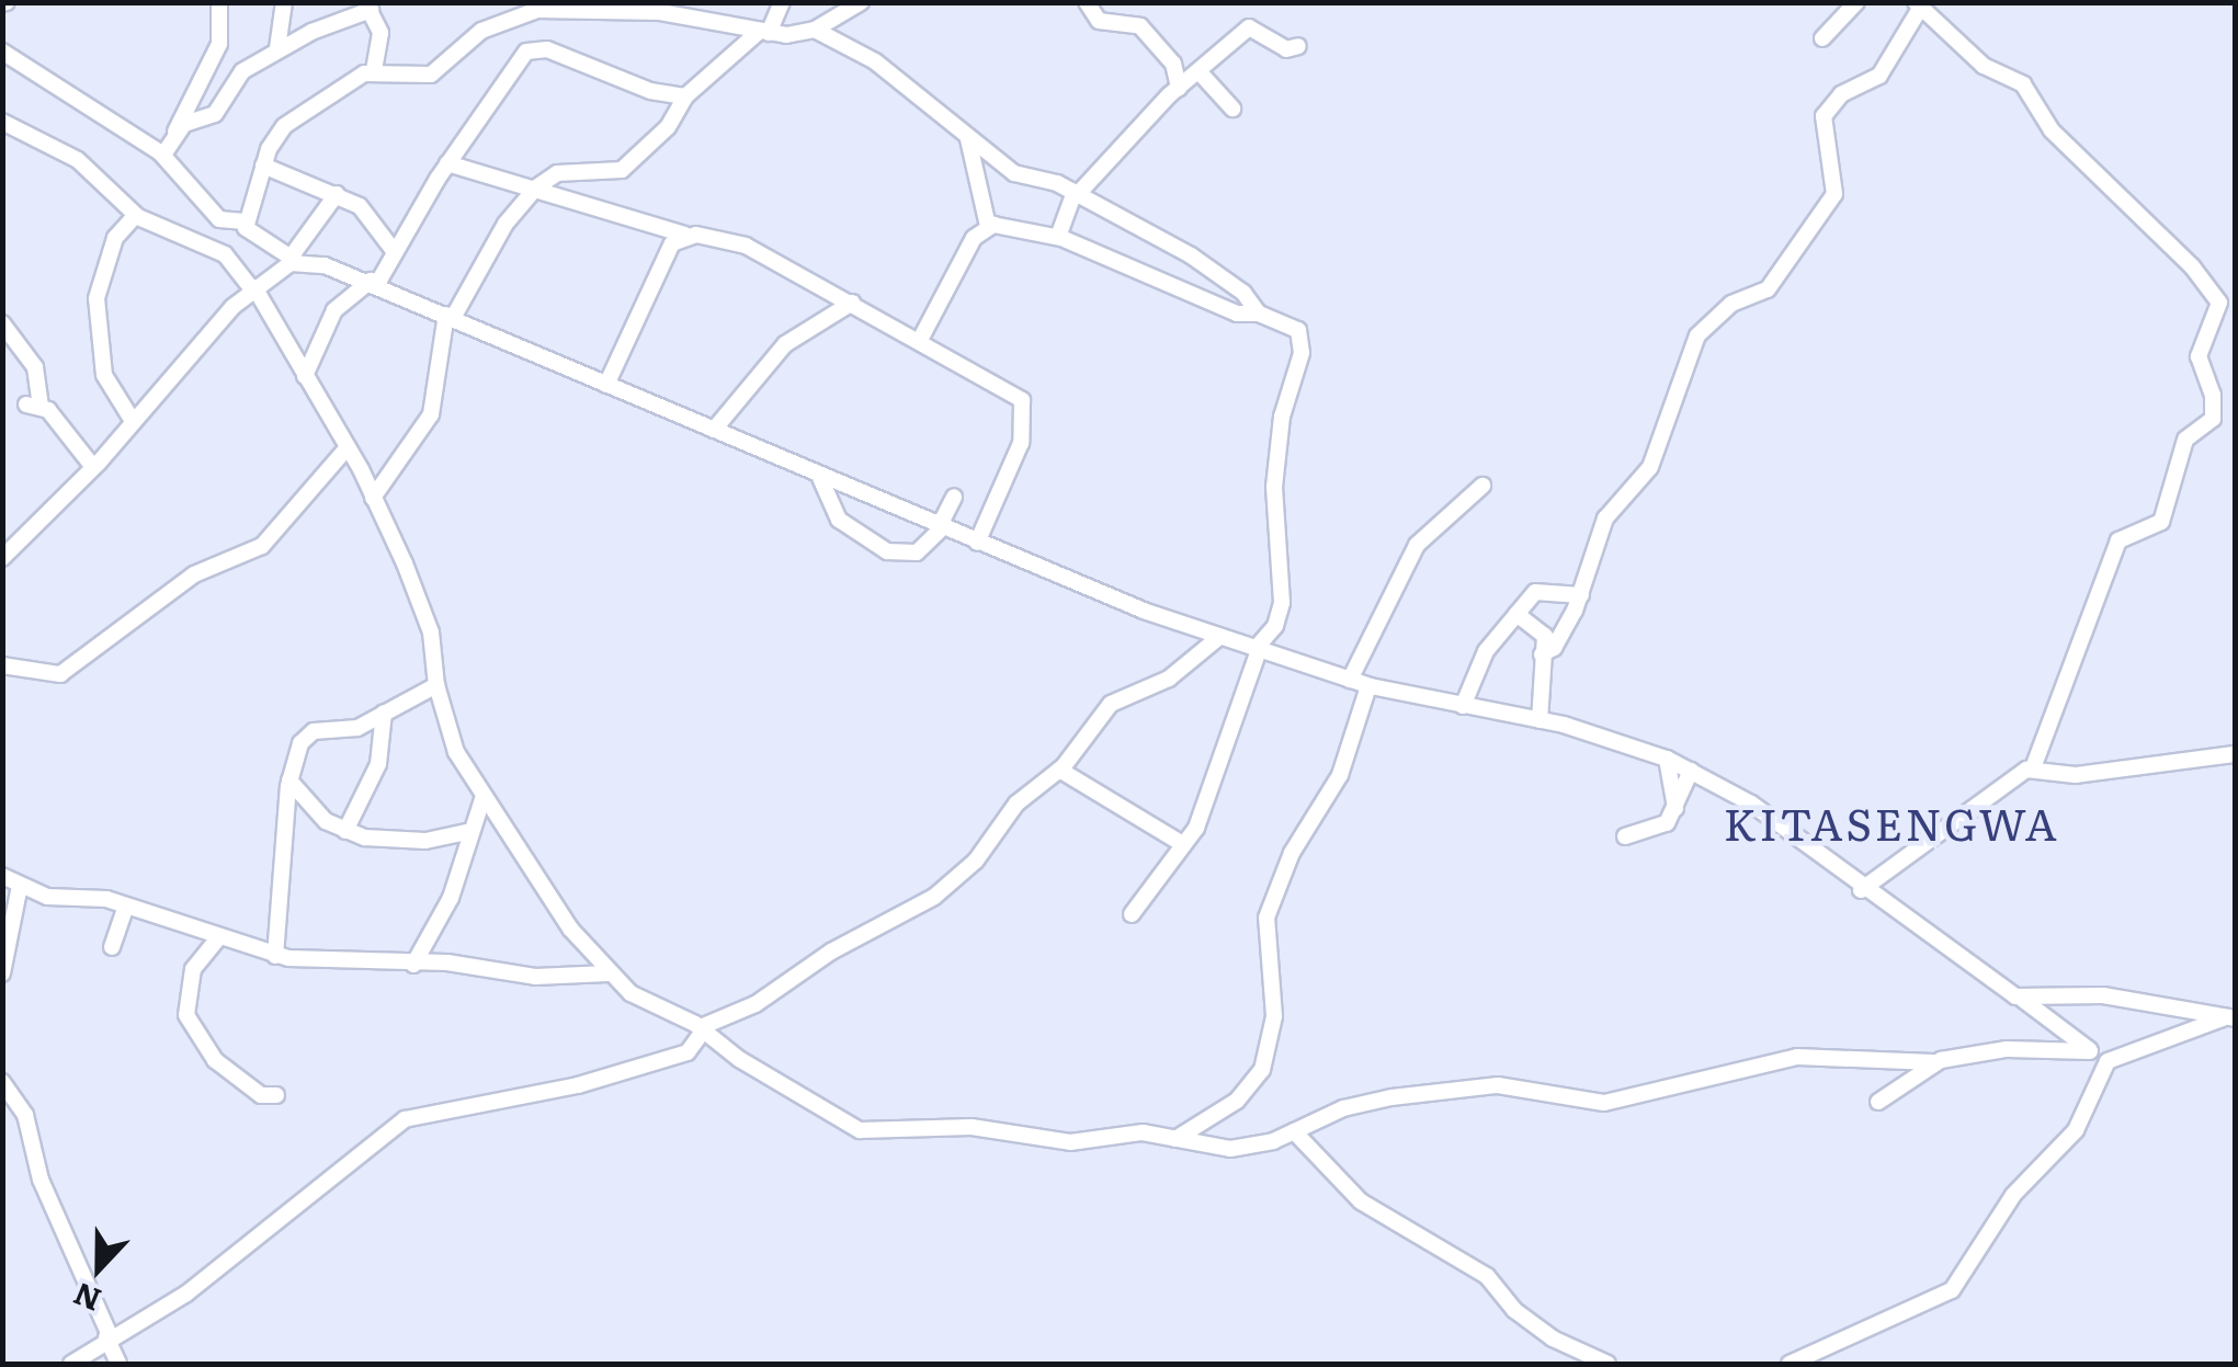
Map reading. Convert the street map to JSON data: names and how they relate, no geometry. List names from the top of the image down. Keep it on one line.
{"districts":["KITASENGWA"],"north":"bottom"}
